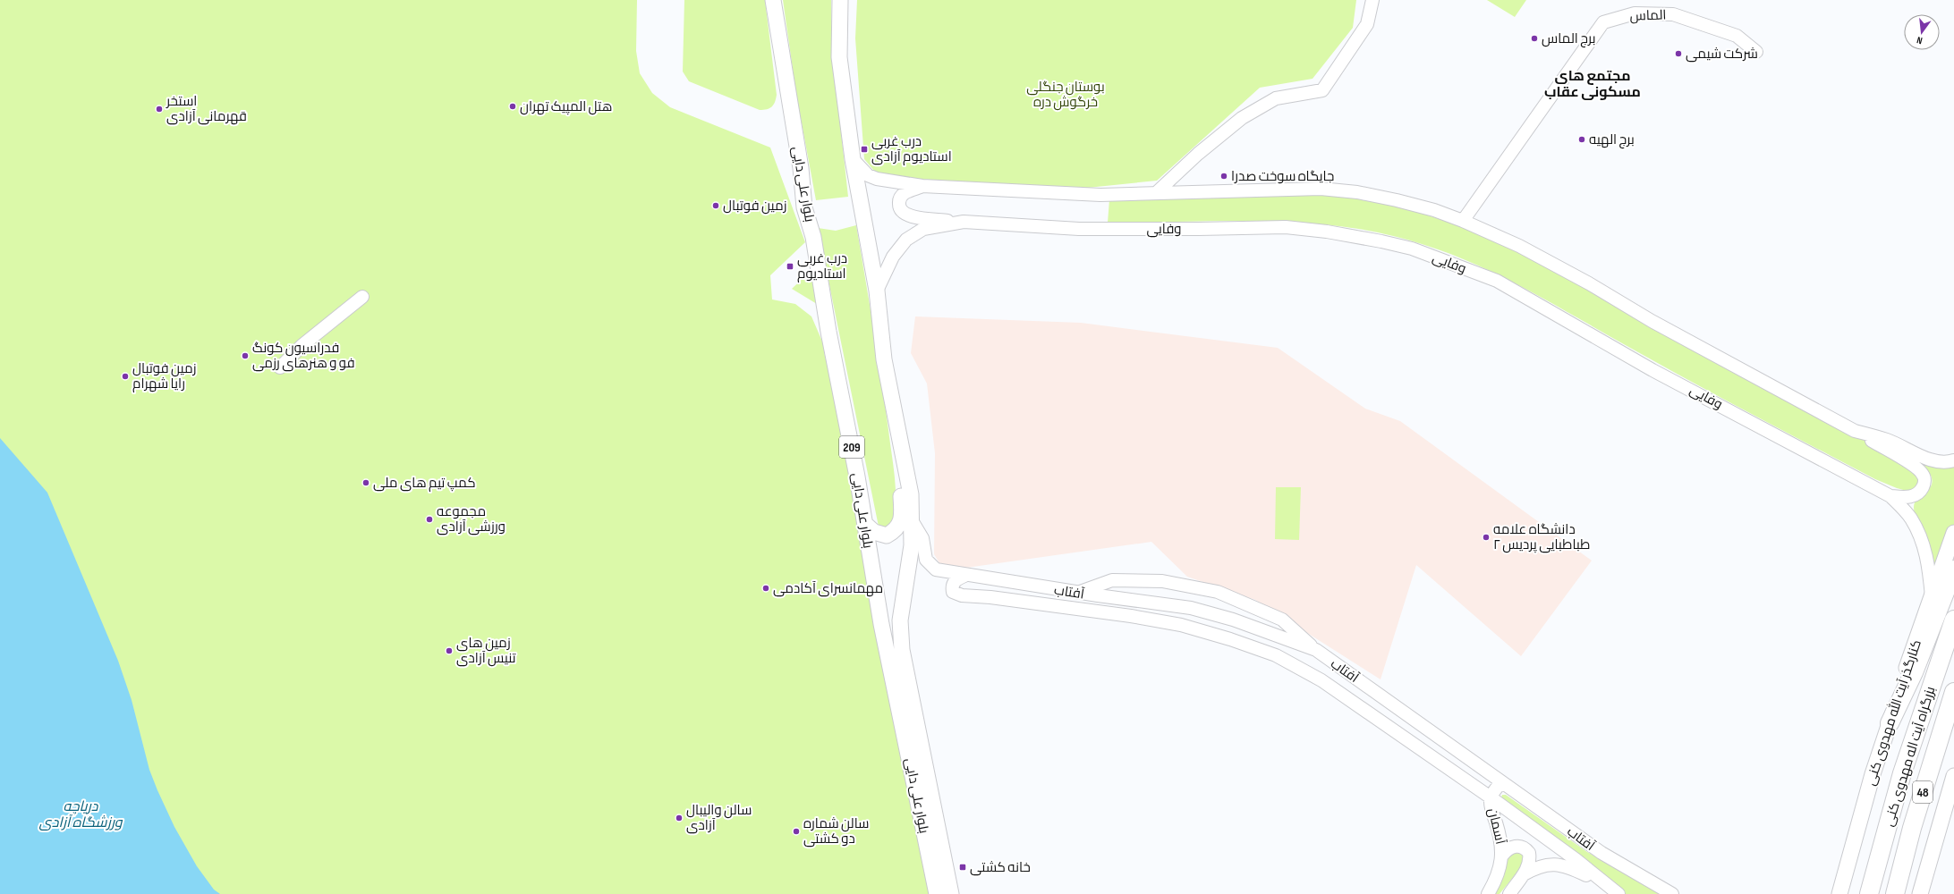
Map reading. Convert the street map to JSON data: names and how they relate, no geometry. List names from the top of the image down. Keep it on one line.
{"streets":{"highway":["بزرگراه آیت اله مهدوی کنی","48"],"main road":["بلوار علی دایی","209","کنارگذر آیت الله مهدوی کنی"],"street":["الماس","وفایی","آفتاب","آسمان"]},"crossings":[["بلوار علی دایی","وفایی"],["بلوار علی دایی","آفتاب"],["وفایی","کنارگذر آیت الله مهدوی کنی"],["آفتاب","آسمان"]],"districts":["مجتمع های مسکونی عقاب"],"water":["دریاچه ورزشگاه آزادی"],"parks":["بوستان جنگلی خرگوش دره"],"places":{"other":["برج الماس","شرکت شیمی","هتل المپیک تهران","استخر قهرمانی آزادی","برج الهیه","جایگاه سوخت صدرا","زمین فوتبال","فدراسیون کونگ فو و هنرهای رزمی","زمین فوتبال رایا شهرام","کمپ تیم های ملی","مجموعه ورزشی آزادی","دانشگاه علامه طباطبایی پردیس ۲","مهمانسرای آکادمی","زمین های تنیس آزادی","سالن والیبال آزادی","سالن شماره دو کشتی"],"transit":["درب غربی استادیوم آزادی","درب غربی استادیوم","خانه کشتی"]},"north":"bottom"}
